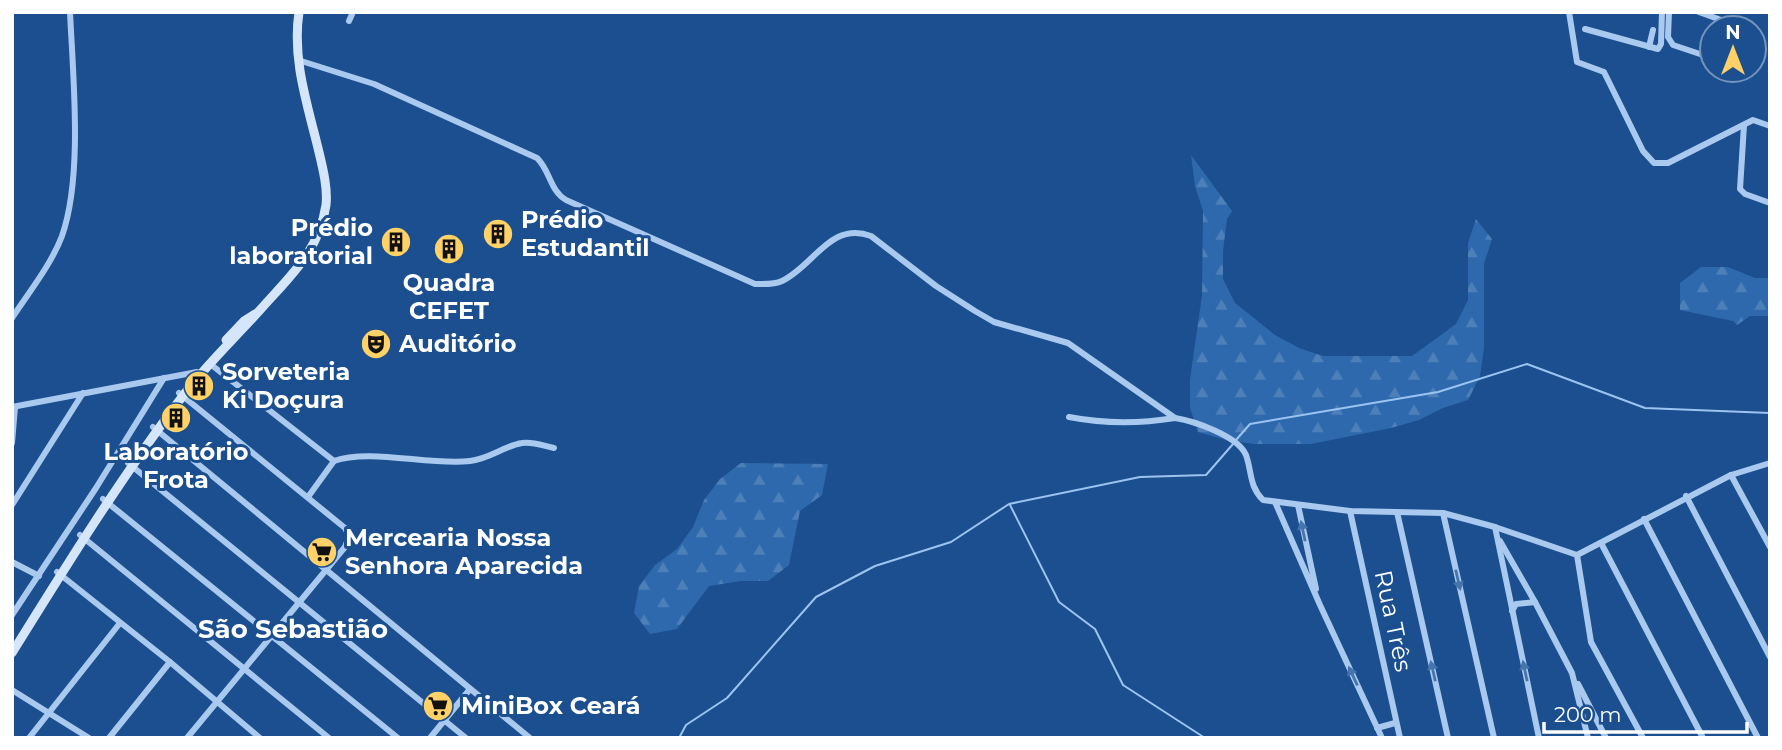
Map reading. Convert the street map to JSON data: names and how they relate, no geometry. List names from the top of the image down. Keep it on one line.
{"streets":{"street":["Rua Três"]},"districts":["São Sebastião"],"places":{"building":["Prédio Estudantil","Prédio laboratorial","Quadra CEFET","Sorveteria Ki Doçura","Laboratório Frota"],"theatre":["Auditório"],"supermarket":["Mercearia Nossa Senhora Aparecida","MiniBox Ceará"]},"scale_bar":"200 m","north":"top"}
